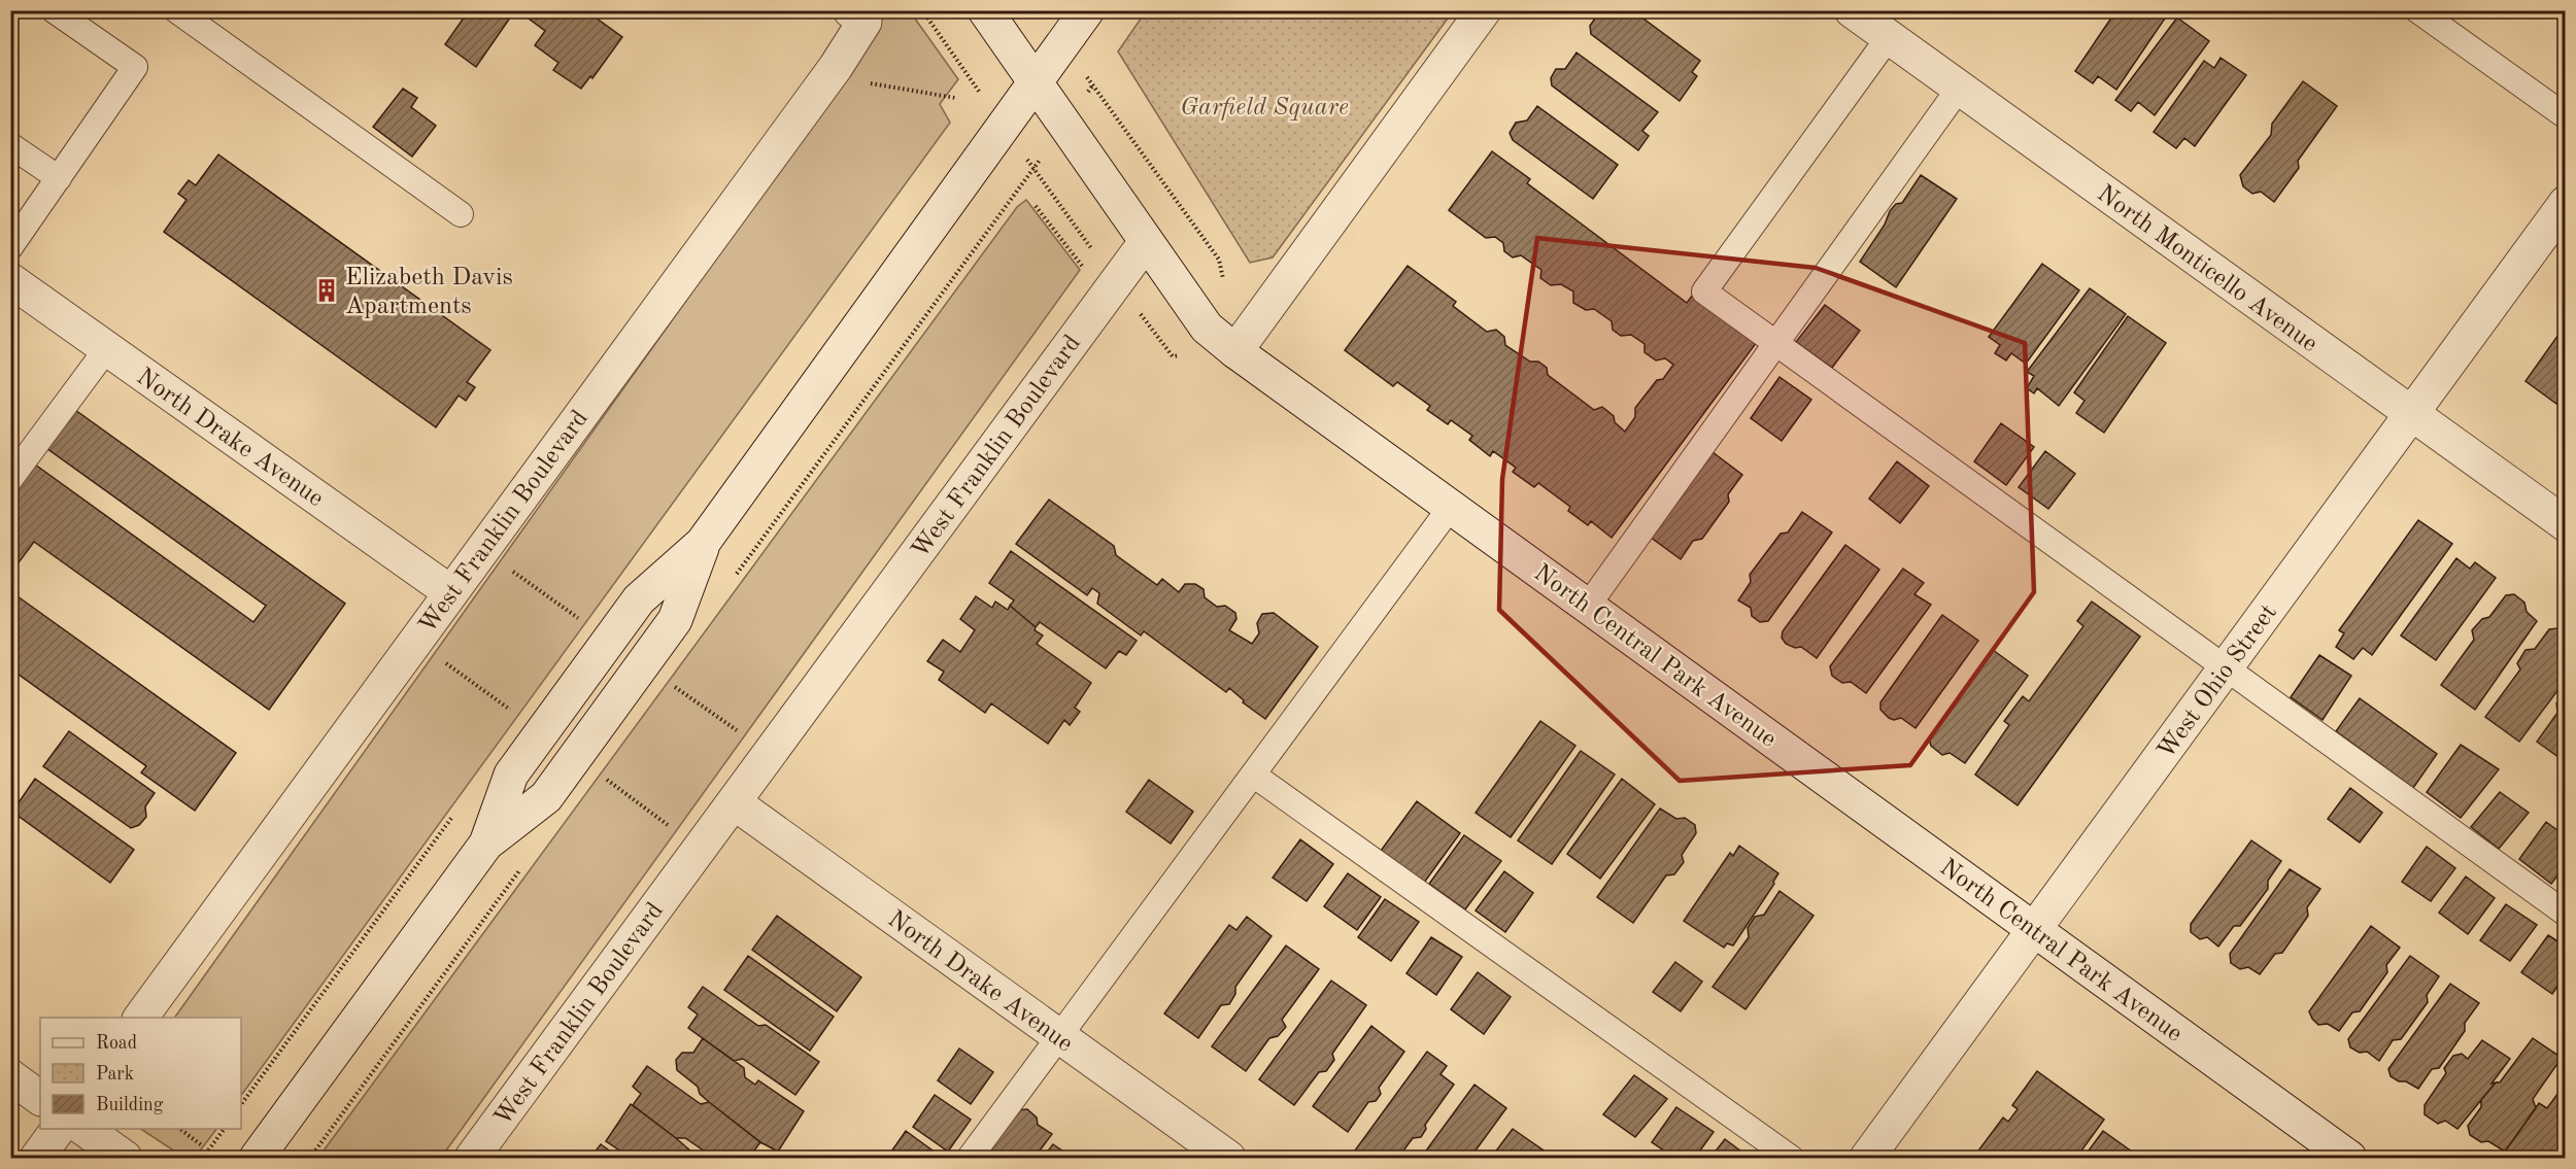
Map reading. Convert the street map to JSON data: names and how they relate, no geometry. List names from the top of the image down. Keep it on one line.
{"streets":{"street":["North Monticello Avenue","North Drake Avenue","West Franklin Boulevard","North Central Park Avenue","West Ohio Street"]},"crossings":[["North Monticello Avenue","West Ohio Street"],["North Drake Avenue","West Franklin Boulevard"],["West Franklin Boulevard","North Central Park Avenue"],["North Central Park Avenue","West Ohio Street"]],"parks":["Garfield Square"],"places":{"building":["Elizabeth Davis Apartments"]},"legend":["Road","Park","Building"]}
